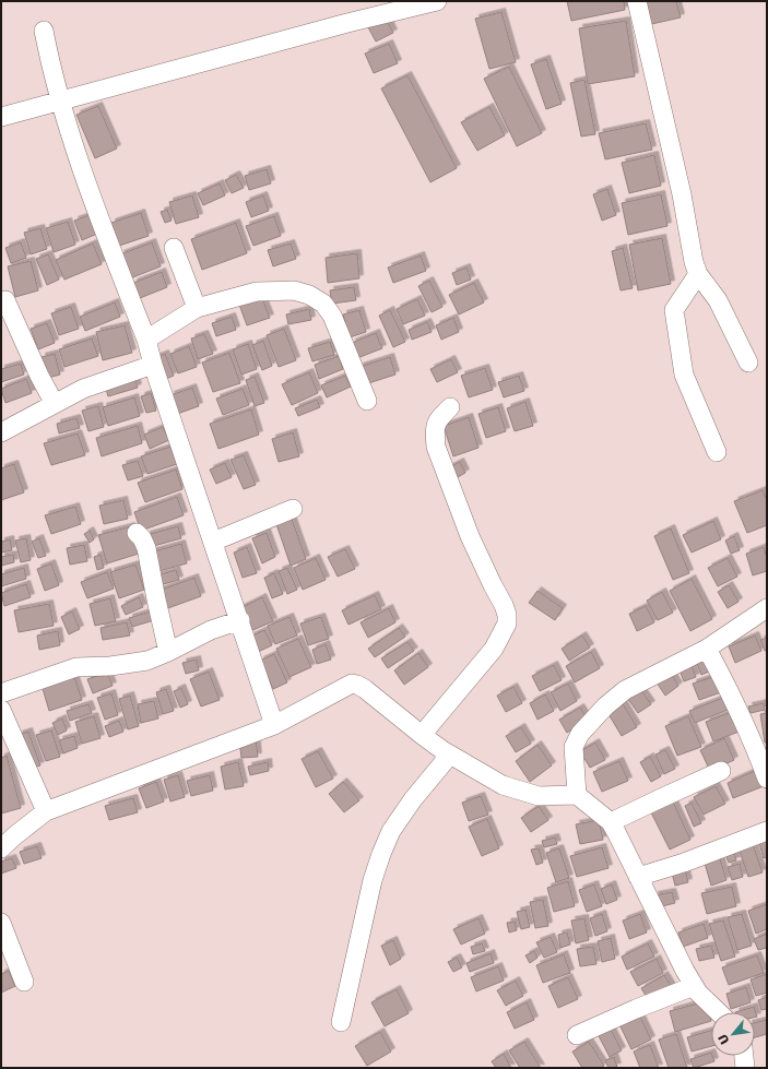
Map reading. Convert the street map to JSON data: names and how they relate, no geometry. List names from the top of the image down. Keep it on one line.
{"north":"bottom left"}
